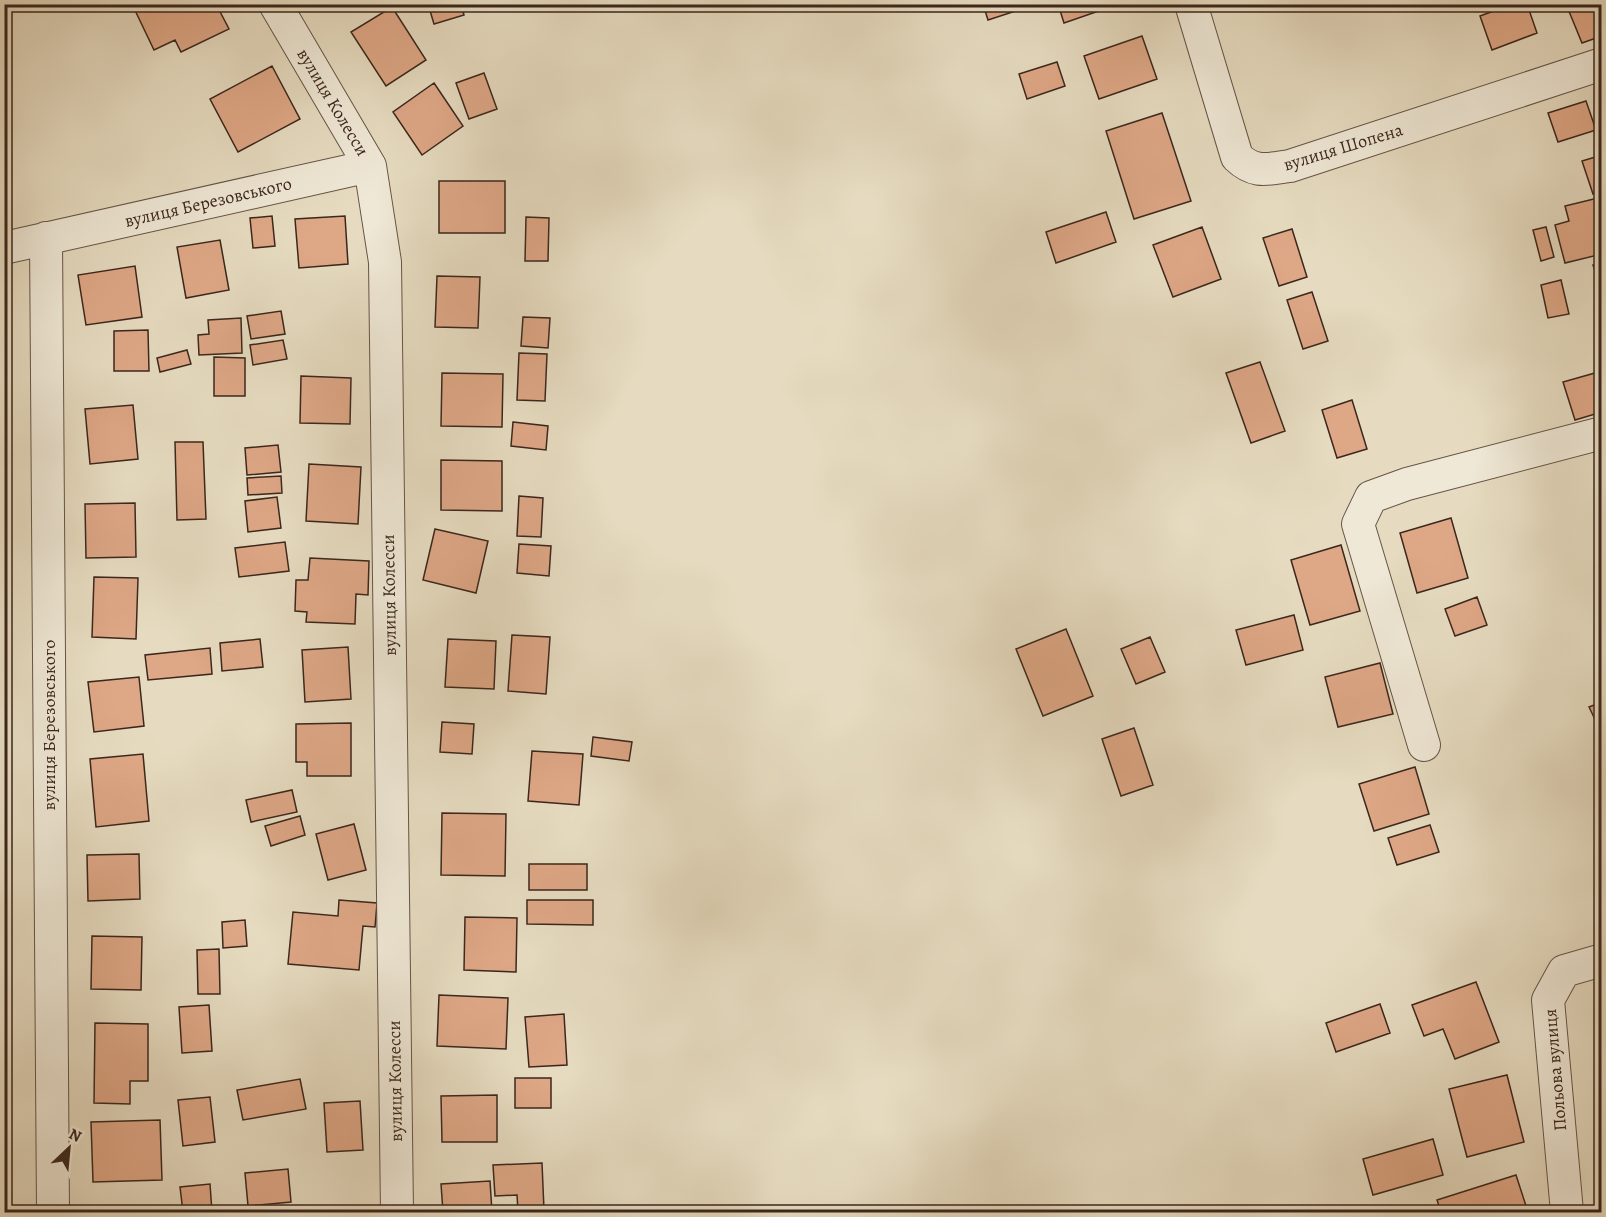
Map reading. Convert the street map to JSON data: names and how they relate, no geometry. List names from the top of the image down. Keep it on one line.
{"streets":{"street":["вулиця Колесси","вулиця Шопена","вулиця Березовського","Польова вулиця"]},"crossings":[["вулиця Колесси","вулиця Березовського"]],"north":"top right"}
